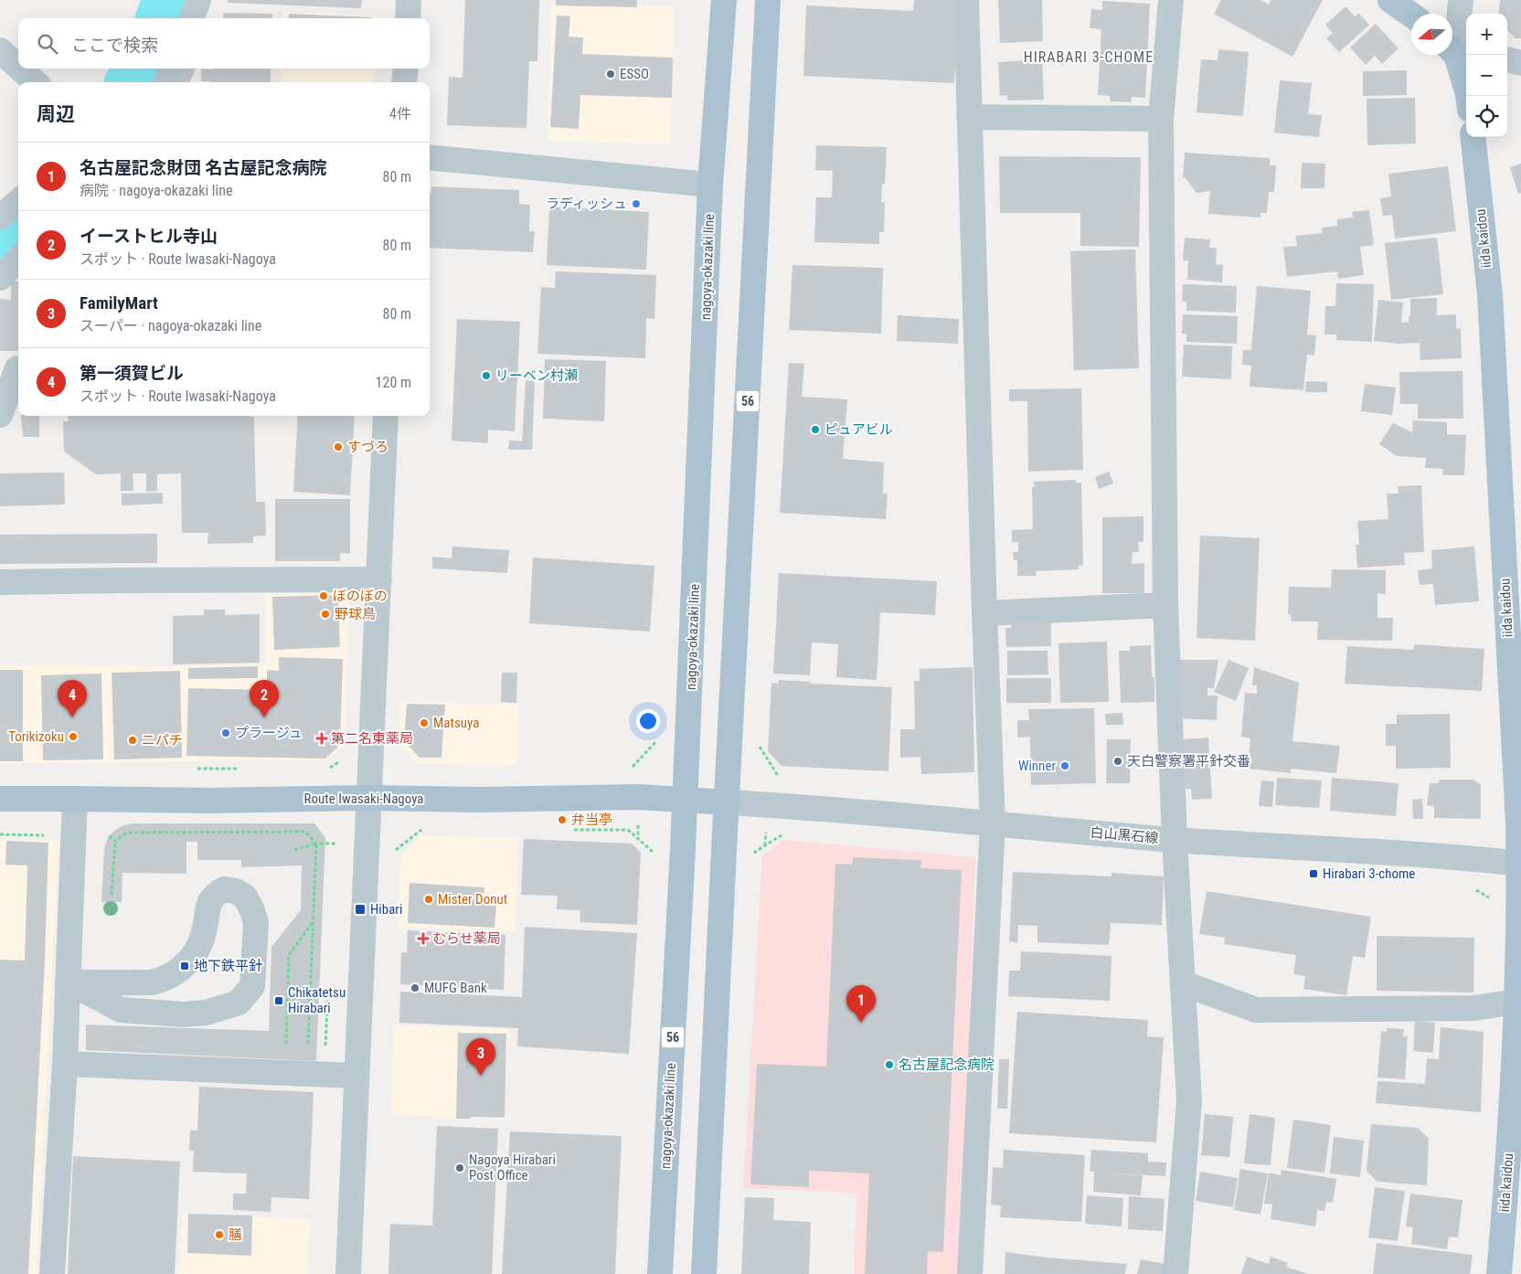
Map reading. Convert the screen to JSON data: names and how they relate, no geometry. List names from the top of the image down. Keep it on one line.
{"streets":{"main road":["iida kaidou","nagoya-okazaki line","56","Route Iwasaki-Nagoya"],"street":["白山黒石線"]},"crossings":[["iida kaidou","白山黒石線"],["nagoya-okazaki line","Route Iwasaki-Nagoya"],["56","Route Iwasaki-Nagoya"],["56","白山黒石線"],["Route Iwasaki-Nagoya","白山黒石線"]],"districts":["HIRABARI 3-CHOME"],"places":{"other":["ESSO","ラディッシュ","リーベン村瀬","ピュアビル","すづろ","ぼのぼの","野球鳥","Matsuya","プラージュ","Torikizoku","ニパチ","天白警察署平針交番","Winner","弁当亭","Mister Donut","MUFG Bank","名古屋記念病院","Nagoya Hirabari Post Office","膳"],"health":["第二名東薬局","むらせ薬局"],"transit":["Hirabari 3-chome","Hibari","地下鉄平針","Chikatetsu Hirabari"]},"north":"left","page":{"map_buttons":["+","−"],"search":"ここで検索","heading":["周辺","4件"],"list":[{"mark":"1","name":"名古屋記念財団 名古屋記念病院","note":"病院 · nagoya-okazaki line","value":"80 m"},{"mark":"2","name":"イーストヒル寺山","note":"スポット · Route Iwasaki-Nagoya","value":"80 m"},{"mark":"3","name":"FamilyMart","note":"スーパー · nagoya-okazaki line","value":"80 m"},{"mark":"4","name":"第一須賀ビル","note":"スポット · Route Iwasaki-Nagoya","value":"120 m"}],"pins":["2","4","1","3"]}}
